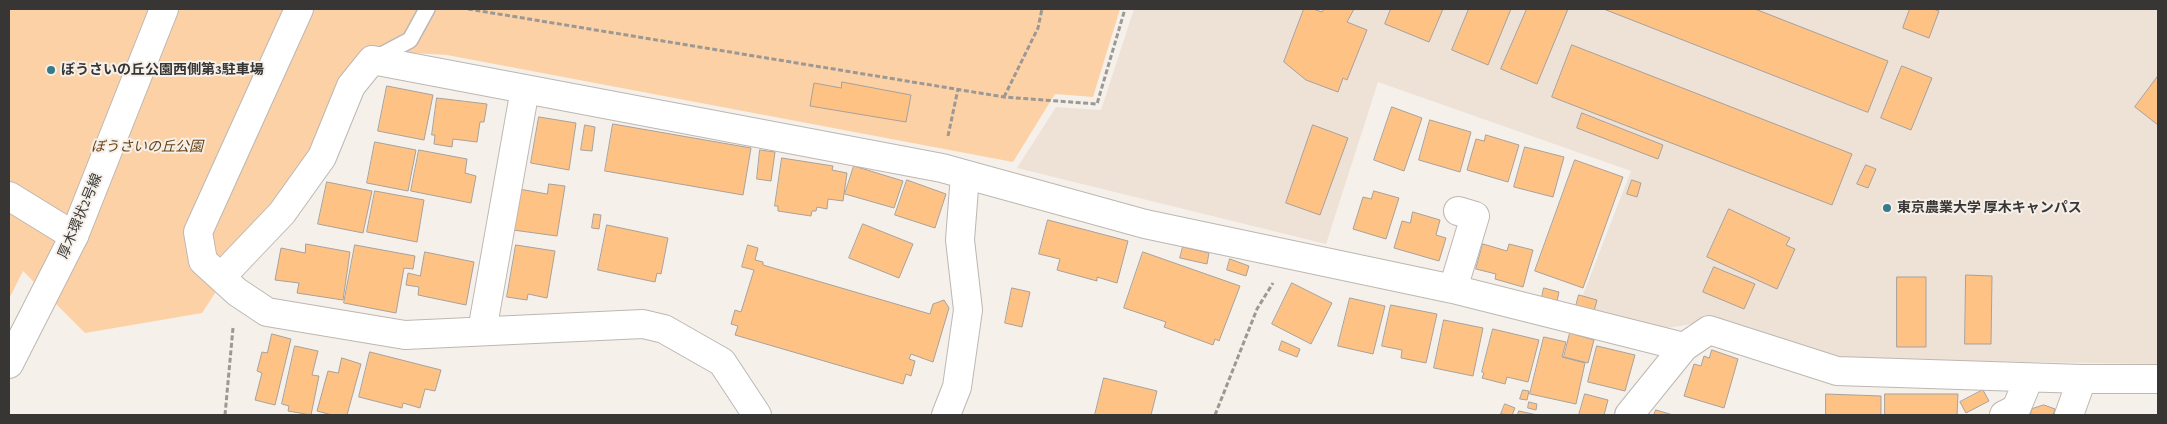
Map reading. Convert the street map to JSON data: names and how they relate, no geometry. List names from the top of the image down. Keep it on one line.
{"streets":{"street":["厚木環状2号線"]},"parks":["ぼうさいの丘公園"],"places":["ぼうさいの丘公園西側第3駐車場","東京農業大学 厚木キャンパス"]}
